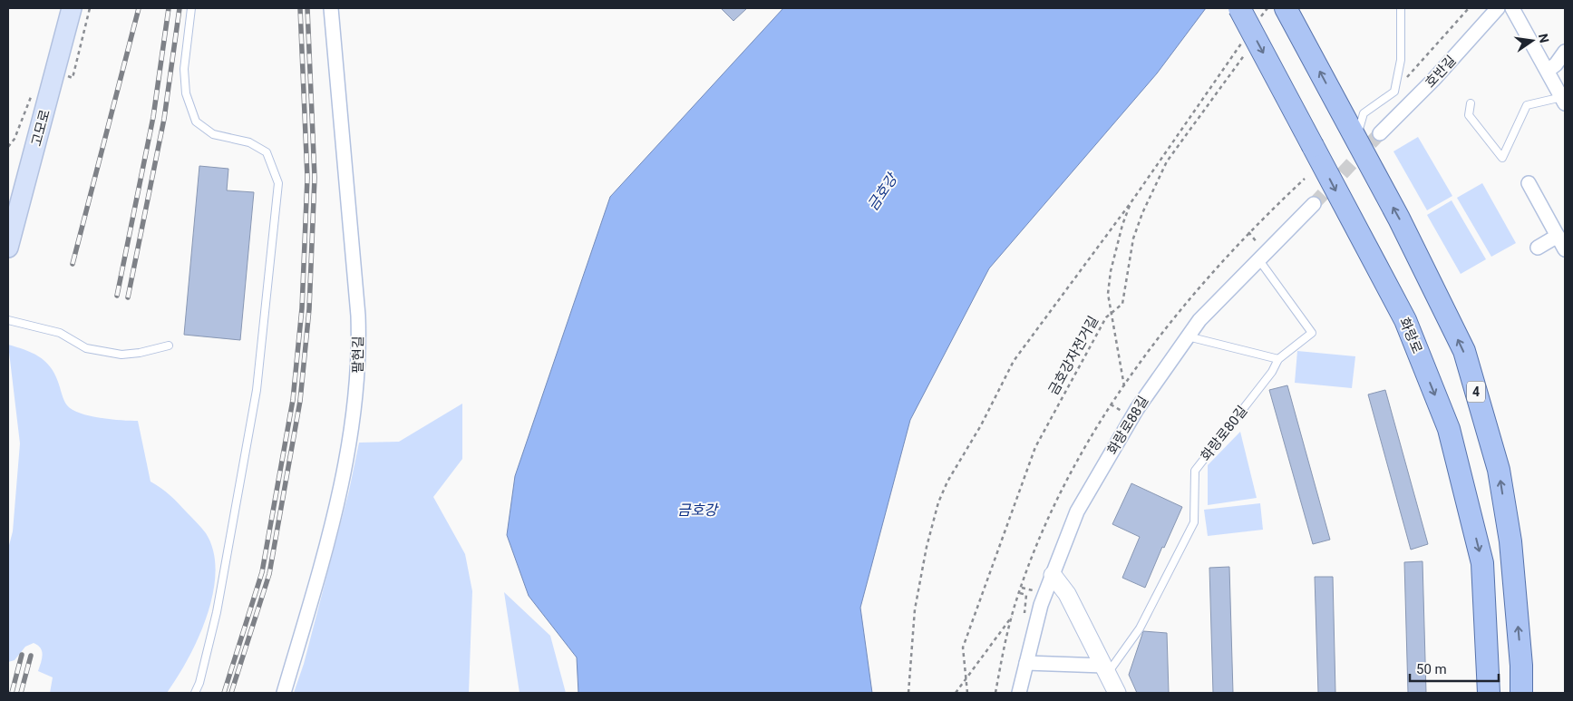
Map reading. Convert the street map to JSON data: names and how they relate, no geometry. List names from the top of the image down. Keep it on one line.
{"streets":{"main road":["고모로","화랑로","4"],"street":["호반길","팔현길","화랑로88길"],"lane":["화랑로80길"],"path":["금호강자전거길"]},"water":["금호강"],"scale_bar":"50 m","north":"right"}
